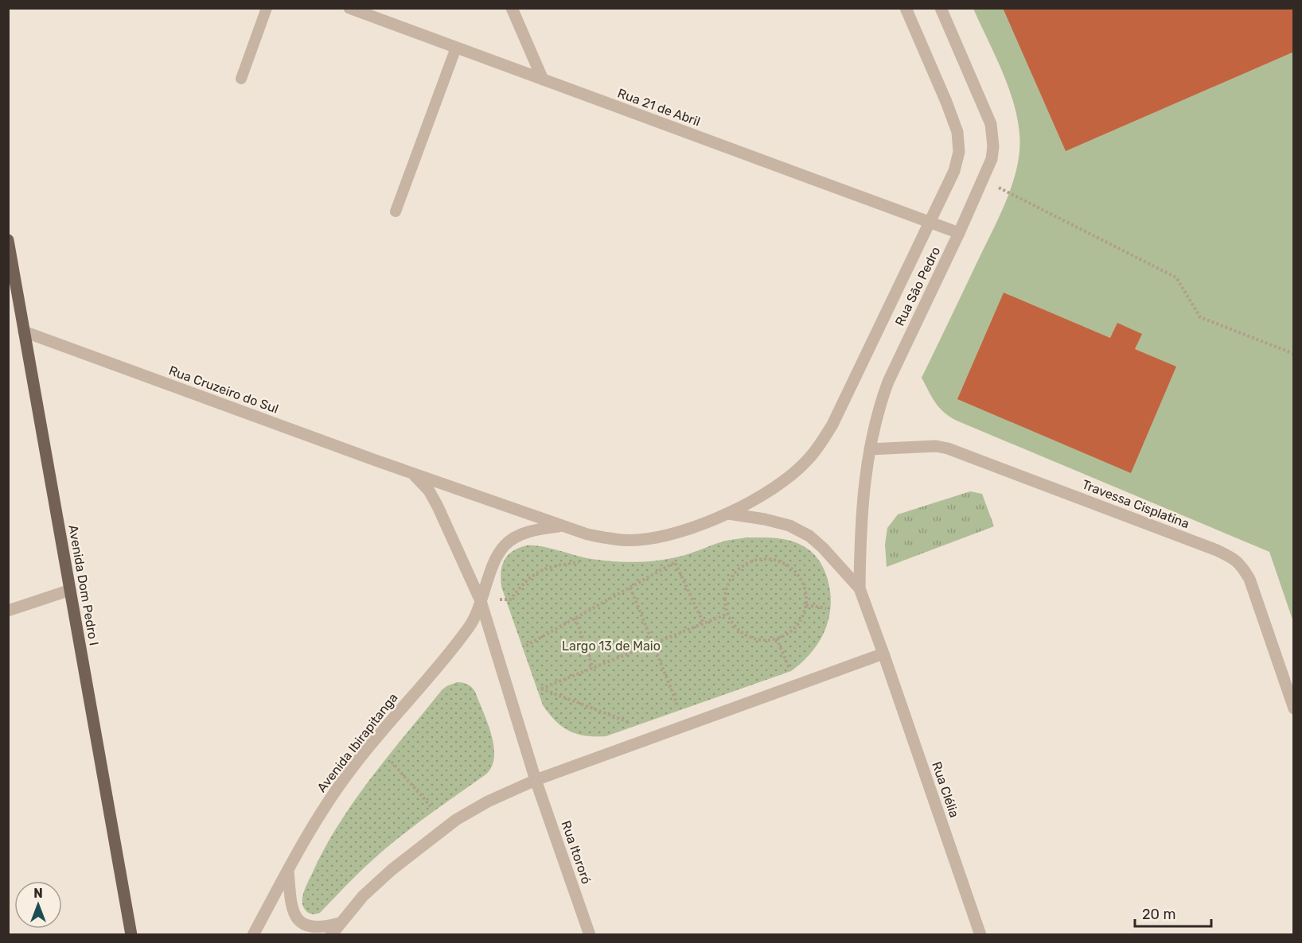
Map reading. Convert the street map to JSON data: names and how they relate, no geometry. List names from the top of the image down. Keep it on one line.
{"streets":{"main road":["Avenida Dom Pedro I"],"street":["Rua 21 de Abril","Rua São Pedro","Rua Cruzeiro do Sul","Travessa Cisplatina","Avenida Ibirapitanga","Rua Clélia","Rua Itororó"]},"crossings":[["Rua 21 de Abril","Rua São Pedro"],["Rua São Pedro","Travessa Cisplatina"],["Rua Cruzeiro do Sul","Avenida Dom Pedro I"],["Rua Cruzeiro do Sul","Avenida Ibirapitanga"]],"parks":["Largo 13 de Maio"],"scale_bar":"20 m","north":"top"}
